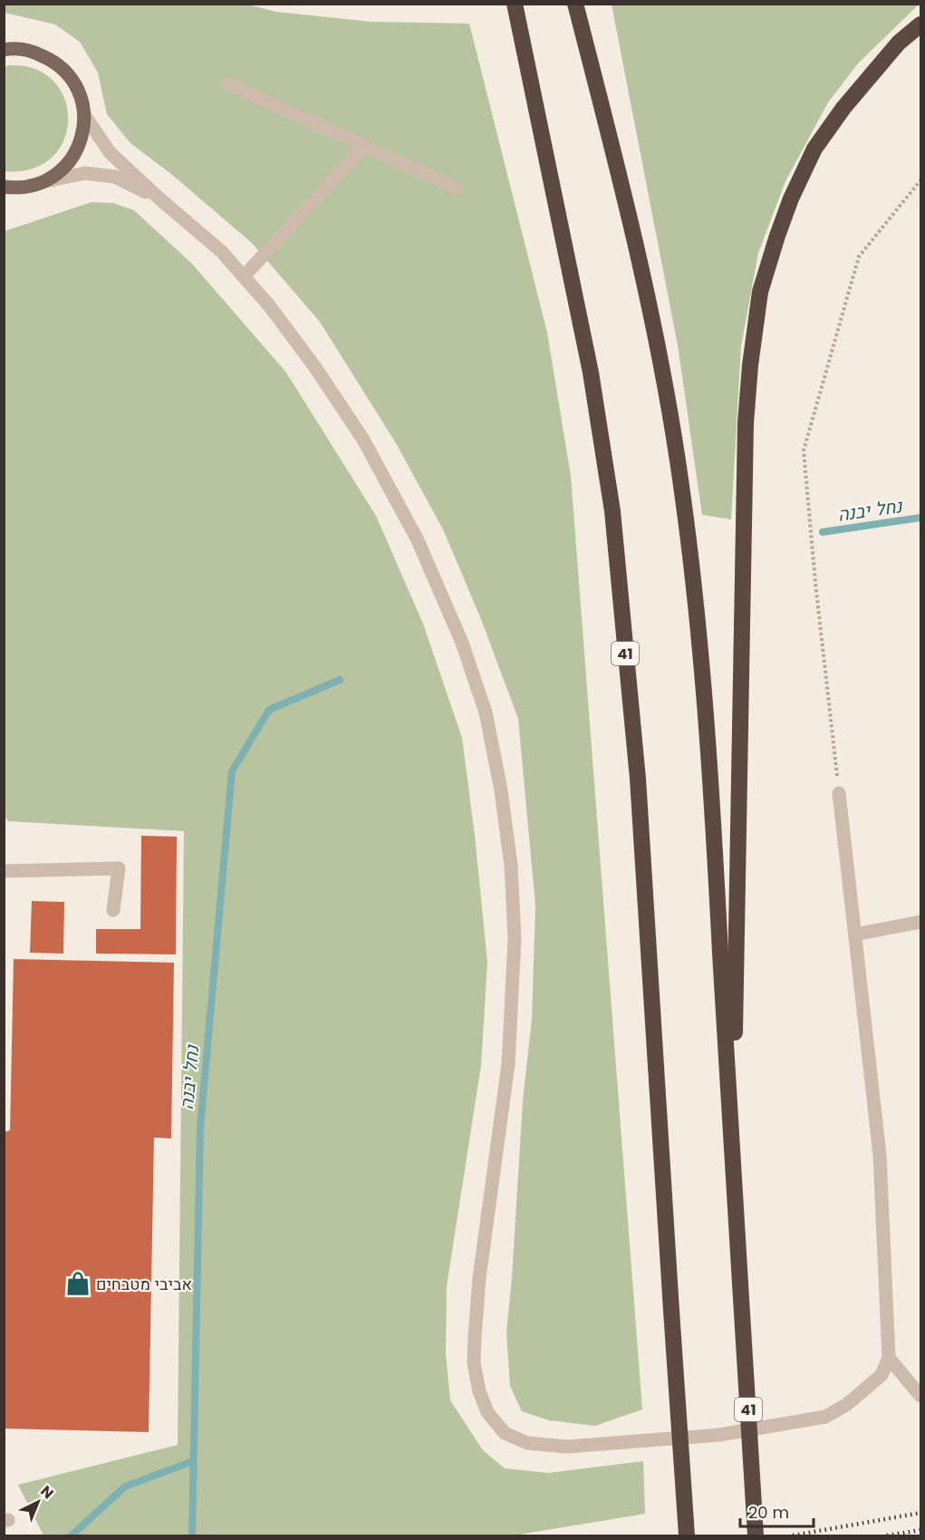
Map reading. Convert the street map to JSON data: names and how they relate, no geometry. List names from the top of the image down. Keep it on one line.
{"streets":{"highway":["41"]},"water":["נחל יבנה"],"places":{"shop":["אביבי מטבחים"]},"scale_bar":"20 m","north":"top right"}
